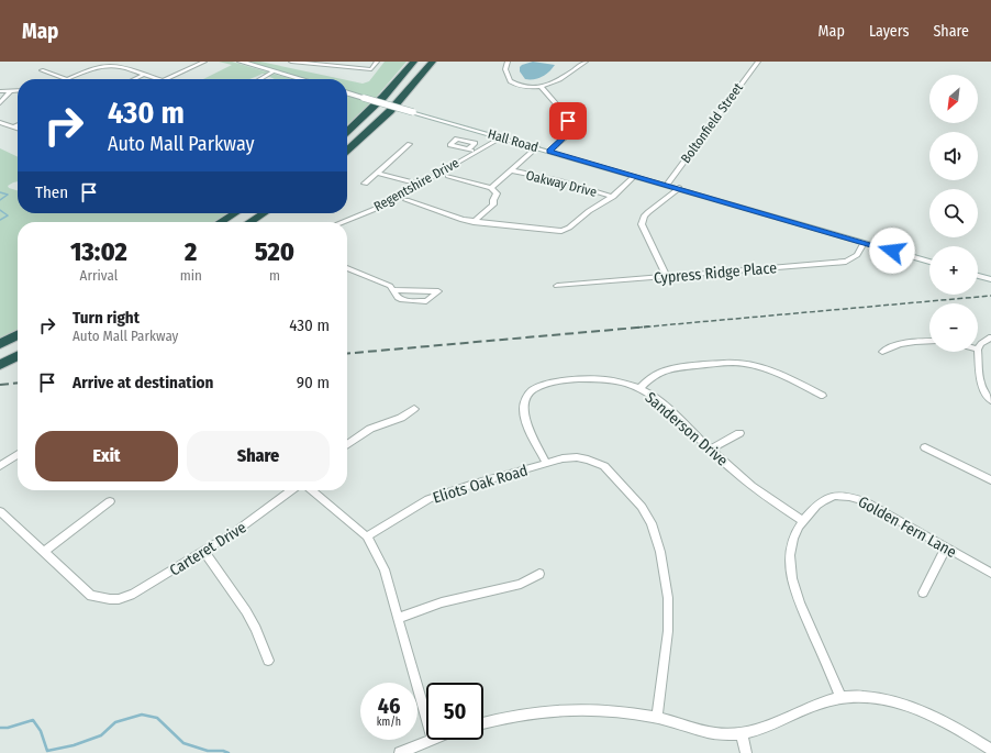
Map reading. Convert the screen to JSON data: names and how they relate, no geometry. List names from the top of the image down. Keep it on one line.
{"streets":{"main road":["Hall Road"],"street":["Boltonfield Street","Oakway Drive","Regentshire Drive","Cypress Ridge Place","Sanderson Drive","Eliots Oak Road","Golden Fern Lane","Carteret Drive"]},"crossings":[["Boltonfield Street","Hall Road"],["Hall Road","Regentshire Drive"],["Hall Road","Cypress Ridge Place"],["Sanderson Drive","Eliots Oak Road"],["Sanderson Drive","Golden Fern Lane"]],"north":"bottom left","page":{"header":"Map","nav":["Map","Layers","Share"],"map_buttons":["+","−"],"turn":["430 m","Auto Mall Parkway"],"then":"Then","eta":["13:02","Arrival","2","min","520","m"],"list":[{"name":"Turn right","note":"Auto Mall Parkway","value":"430 m"},{"name":"Arrive at destination","value":"90 m"}],"buttons":["Exit","Share"],"speed":"46 km/h","limit":"50"}}
